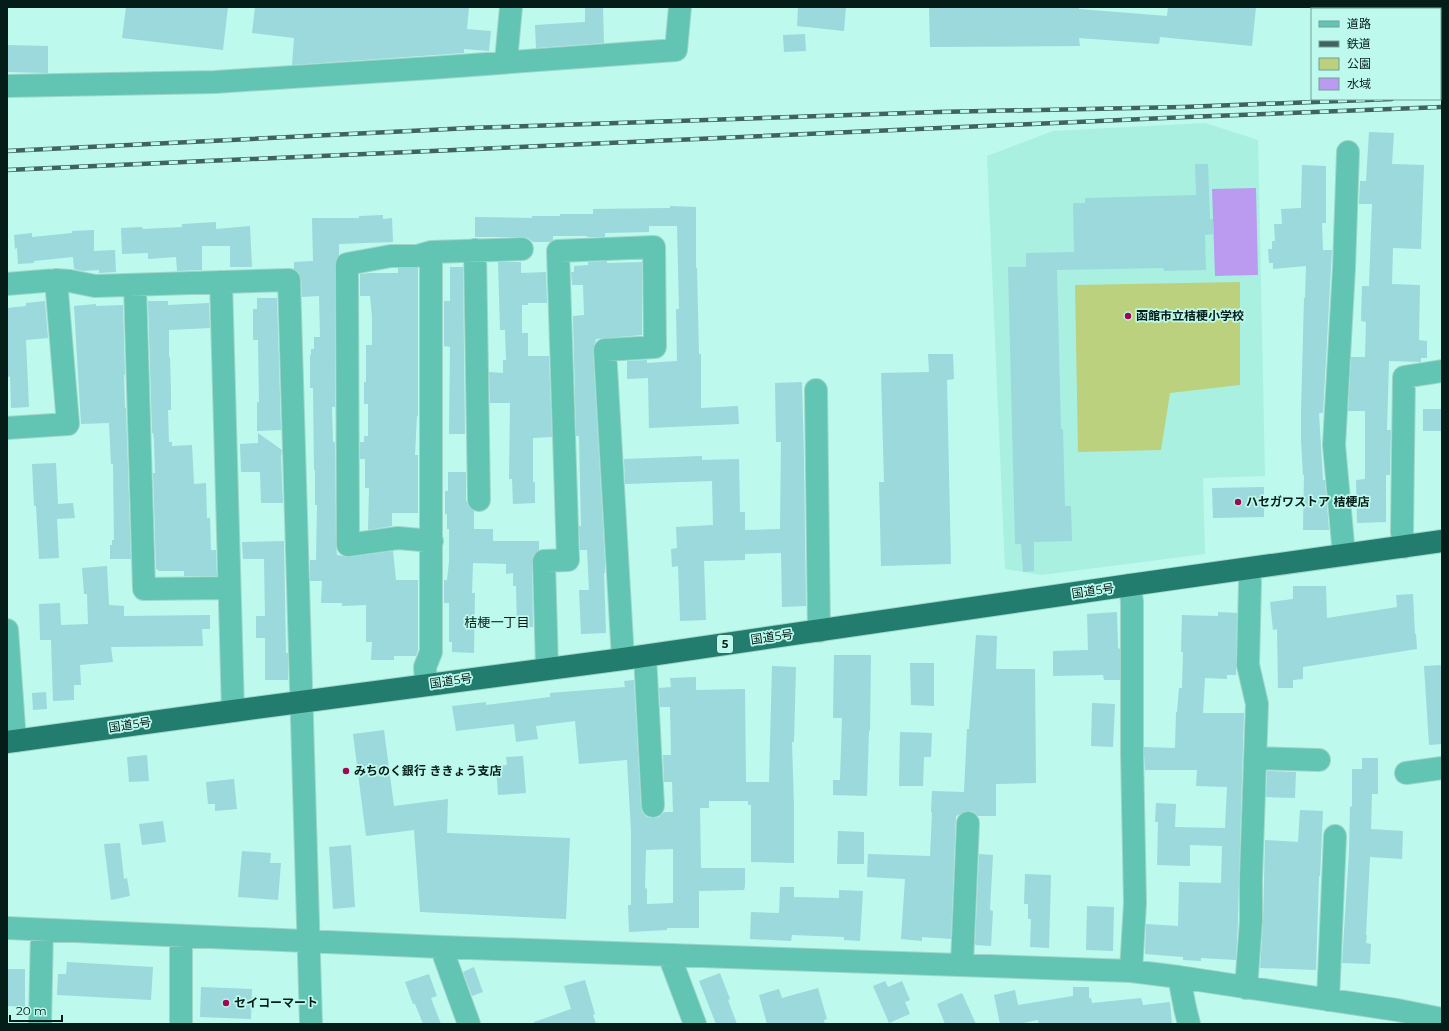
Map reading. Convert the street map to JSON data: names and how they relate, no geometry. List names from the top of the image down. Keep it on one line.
{"streets":{"highway":["国道5号","5"]},"districts":["桔梗一丁目"],"places":["函館市立桔梗小学校","ハセガワストア 桔梗店","みちのく銀行 ききょう支店","セイコーマート"],"legend":["道路","鉄道","公園","水域"],"scale_bar":"20 m"}
